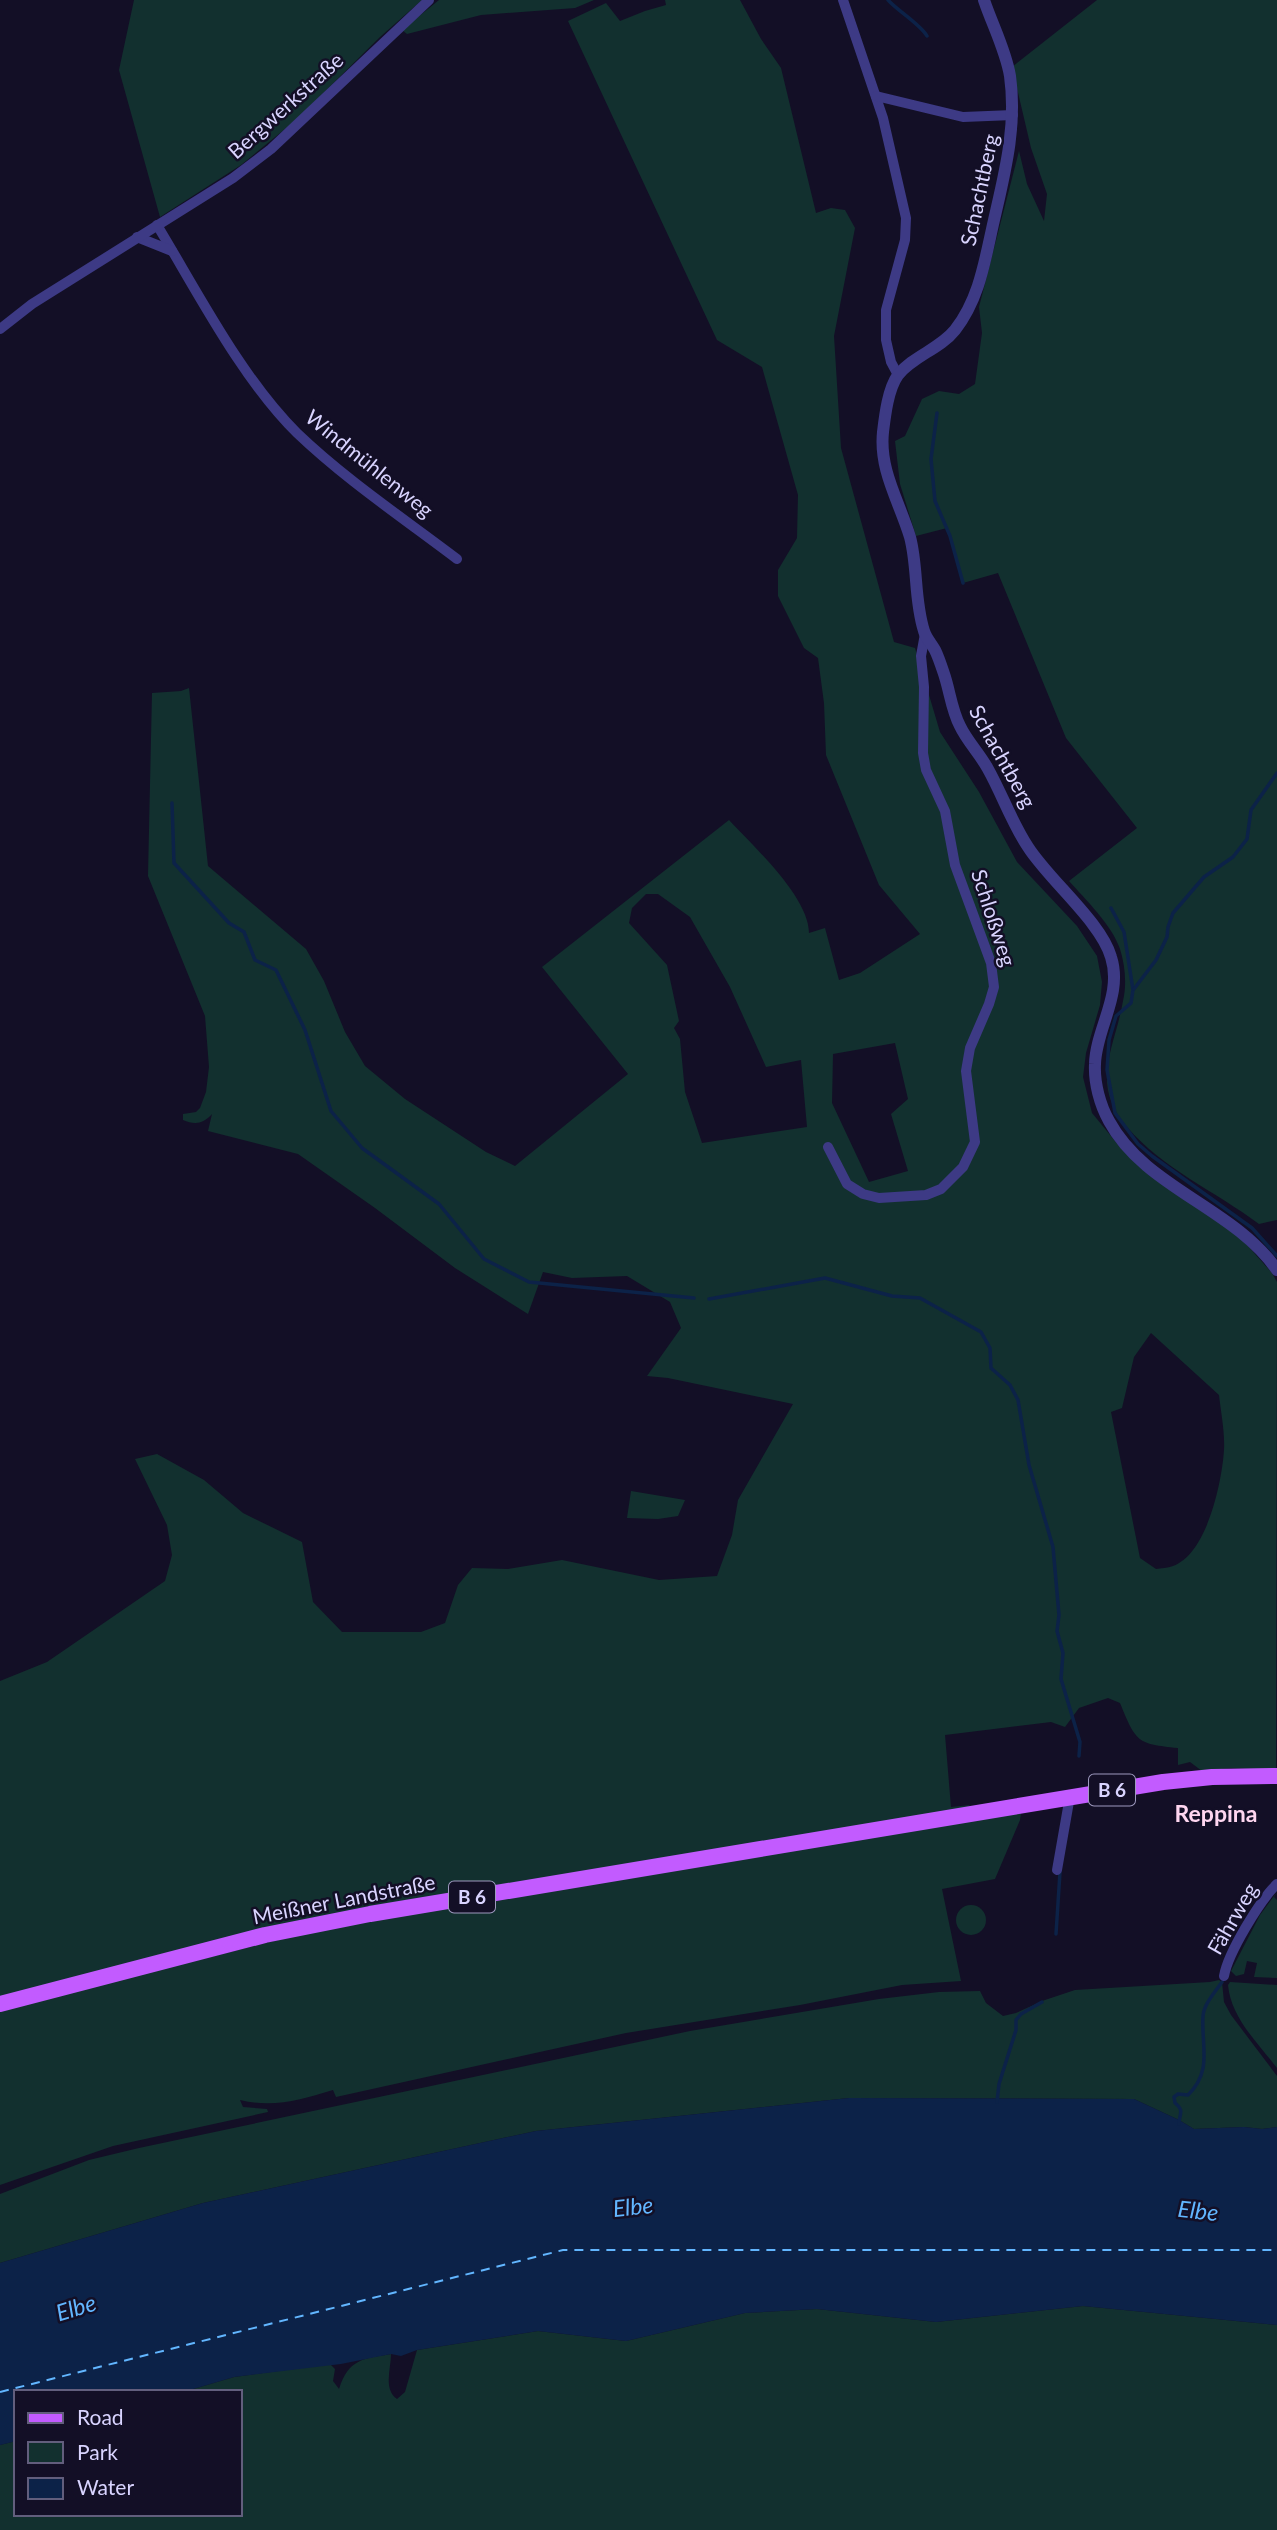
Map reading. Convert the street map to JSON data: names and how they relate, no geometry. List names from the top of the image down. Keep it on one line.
{"streets":{"main road":["B 6","Meißner Landstraße"],"street":["Bergwerkstraße","Schachtberg","Windmühlenweg","Schloßweg","Fährweg"]},"crossings":[["Bergwerkstraße","Windmühlenweg"],["Schachtberg","Schloßweg"],["B 6","Meißner Landstraße"]],"districts":["Reppina"],"water":["Elbe"],"legend":["Road","Park","Water"]}
